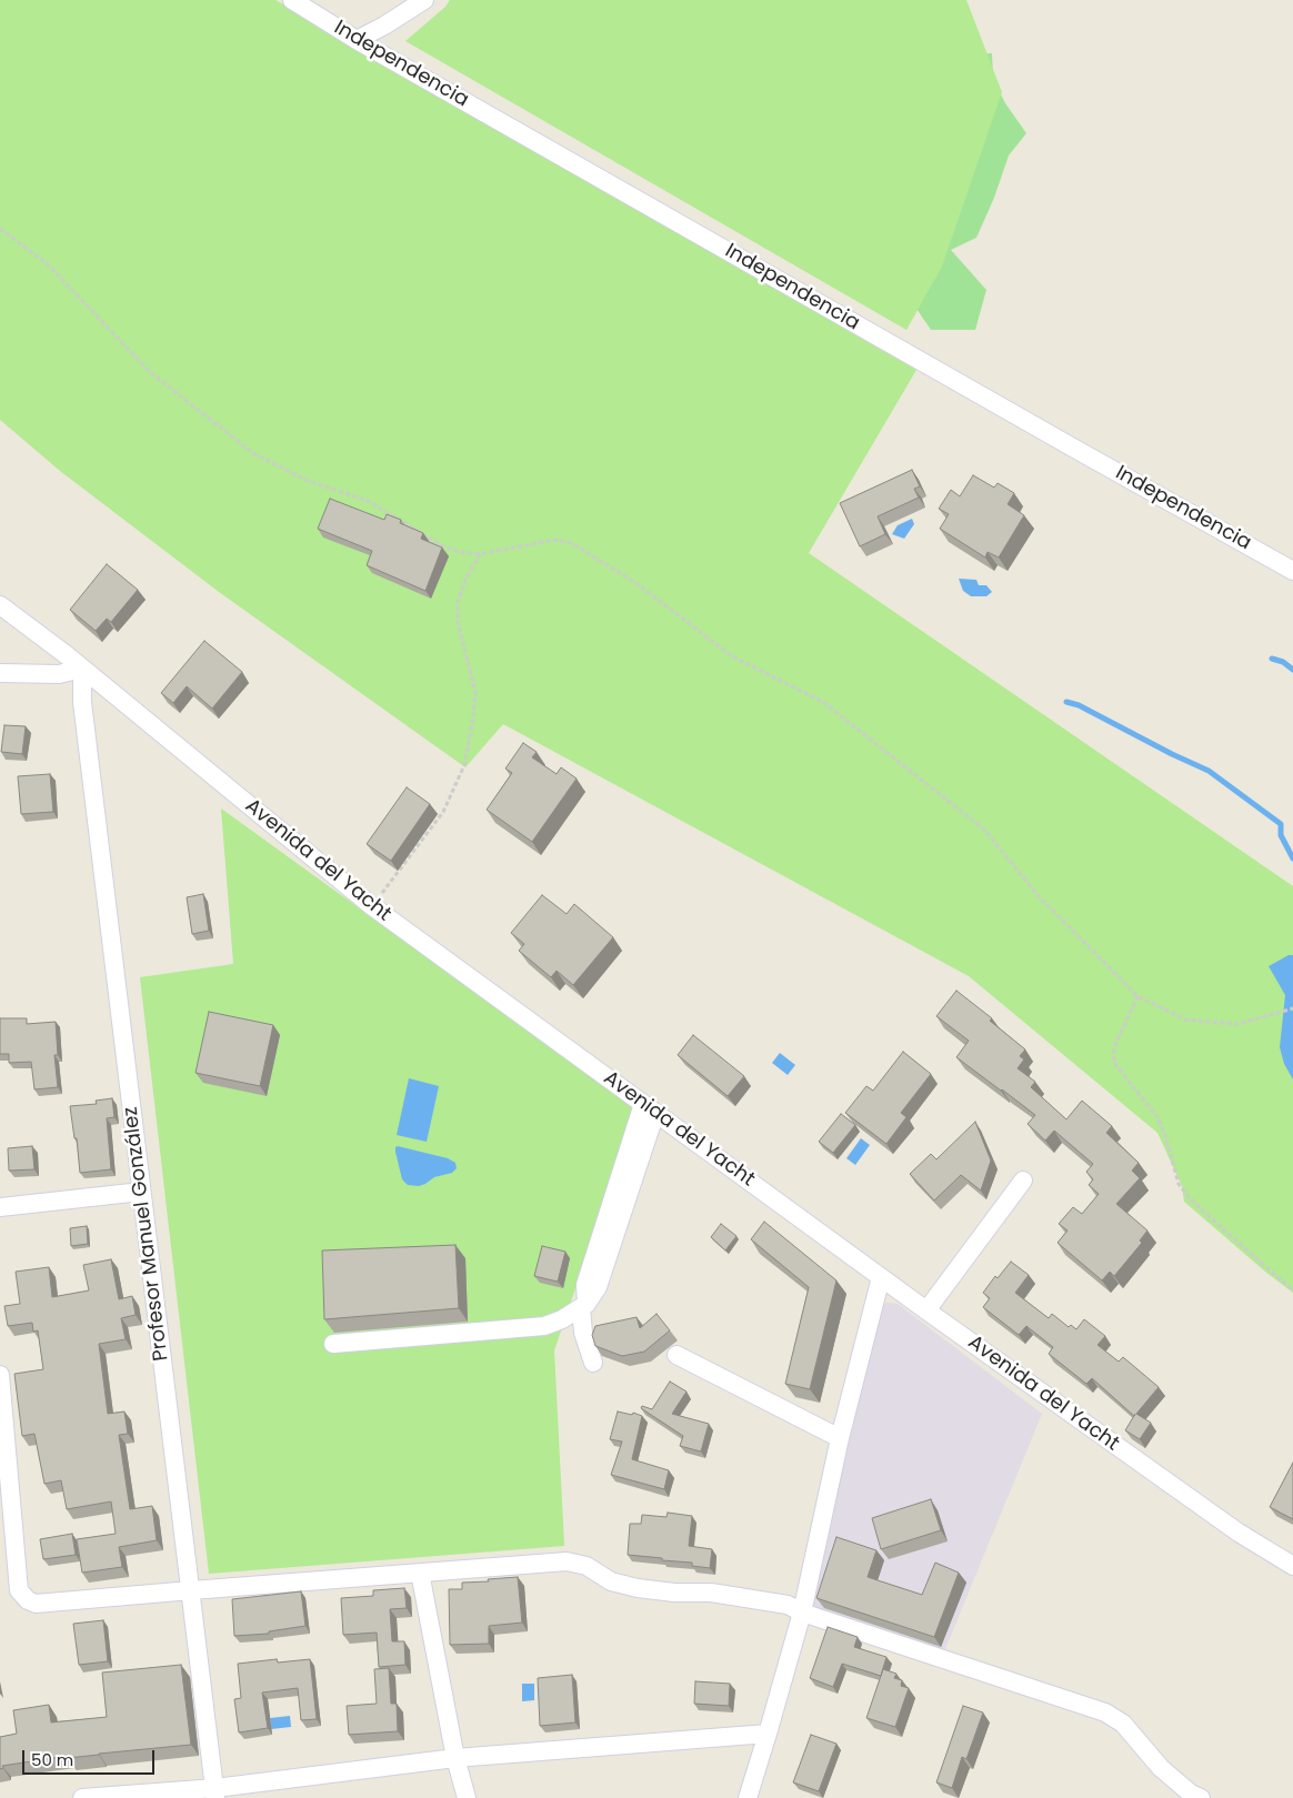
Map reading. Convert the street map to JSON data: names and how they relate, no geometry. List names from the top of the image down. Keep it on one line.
{"streets":{"street":["Independencia","Avenida del Yacht","Profesor Manuel González"]},"crossings":[["Avenida del Yacht","Profesor Manuel González"]],"scale_bar":"50 m"}
